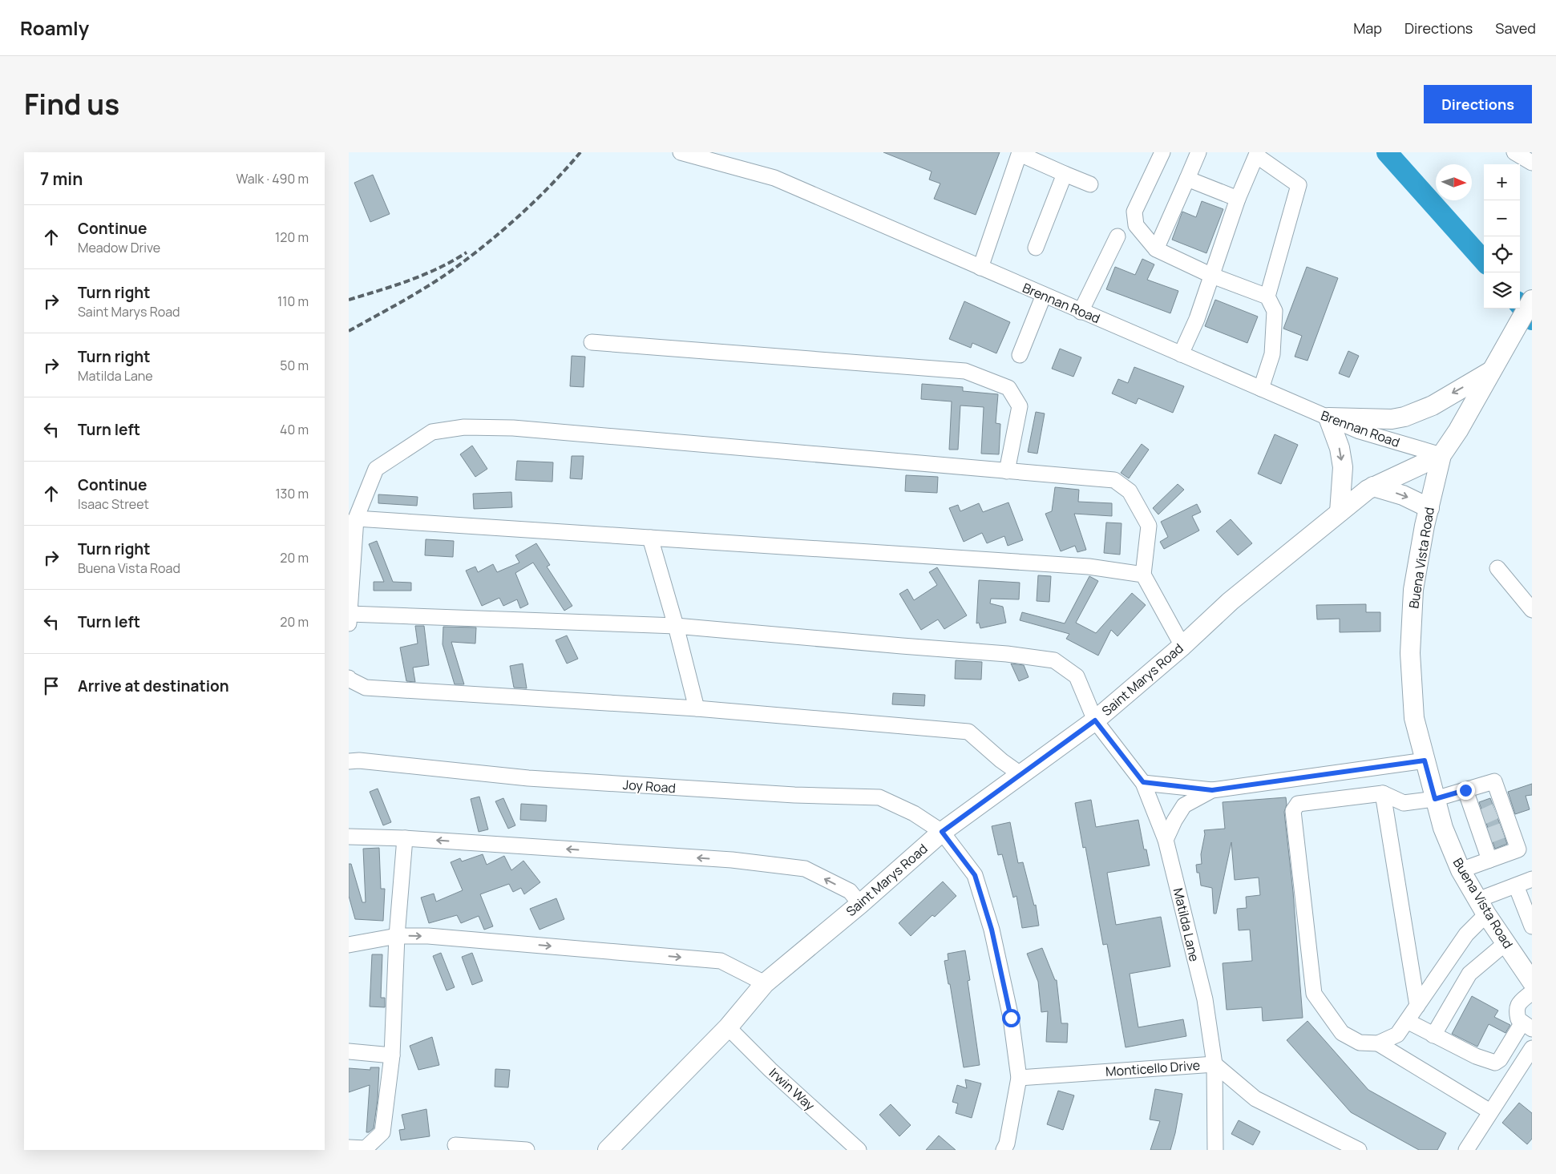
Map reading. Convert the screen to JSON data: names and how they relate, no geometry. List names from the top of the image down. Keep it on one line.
{"streets":{"main road":["Buena Vista Road","Saint Marys Road"],"street":["Brennan Road","Joy Road","Matilda Lane","Monticello Drive","Irwin Way"]},"crossings":[["Brennan Road","Buena Vista Road"],["Brennan Road","Saint Marys Road"],["Buena Vista Road","Saint Marys Road"],["Saint Marys Road","Joy Road"],["Saint Marys Road","Matilda Lane"],["Saint Marys Road","Irwin Way"],["Joy Road","Monticello Drive"],["Matilda Lane","Monticello Drive"]],"north":"right","page":{"header":"Roamly","nav":["Map","Directions","Saved"],"title":"Find us","buttons":"Directions","heading":["7 min","Walk · 490 m"],"map_buttons":["+","−"],"list":[["Continue","Meadow Drive","120 m"],["Turn right","Saint Marys Road","110 m"],["Turn right","Matilda Lane","50 m"],["Turn left","40 m"],["Continue","Isaac Street","130 m"],["Turn right","Buena Vista Road","20 m"],["Turn left","20 m"],"Arrive at destination"]}}
